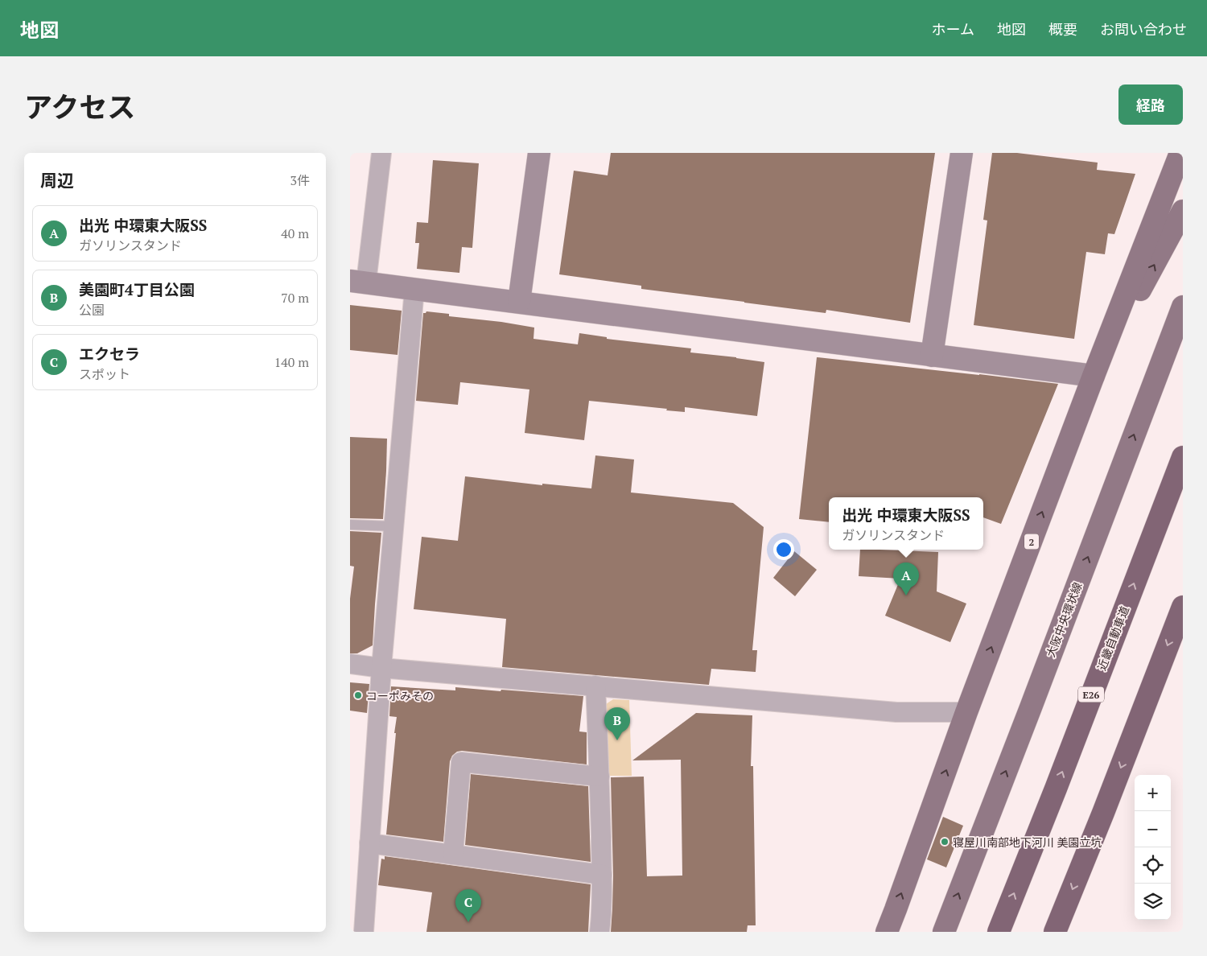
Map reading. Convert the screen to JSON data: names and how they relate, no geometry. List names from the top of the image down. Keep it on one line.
{"streets":{"highway":["近畿自動車道","E26"],"main road":["2","大阪中央環状線"]},"places":["コーポみその","寝屋川南部地下河川 美園立坑"],"page":{"header":"地図","nav":["ホーム","地図","概要","お問い合わせ"],"title":"アクセス","buttons":"経路","heading":["周辺","3件"],"list":[{"mark":"A","name":"出光 中環東大阪SS","note":"ガソリンスタンド","value":"40 m"},{"mark":"B","name":"美園町4丁目公園","note":"公園","value":"70 m"},{"mark":"C","name":"エクセラ","note":"スポット","value":"140 m"}],"popup":["出光 中環東大阪SS","ガソリンスタンド"],"pins":["A","B","C"],"map_buttons":["+","−"]}}
